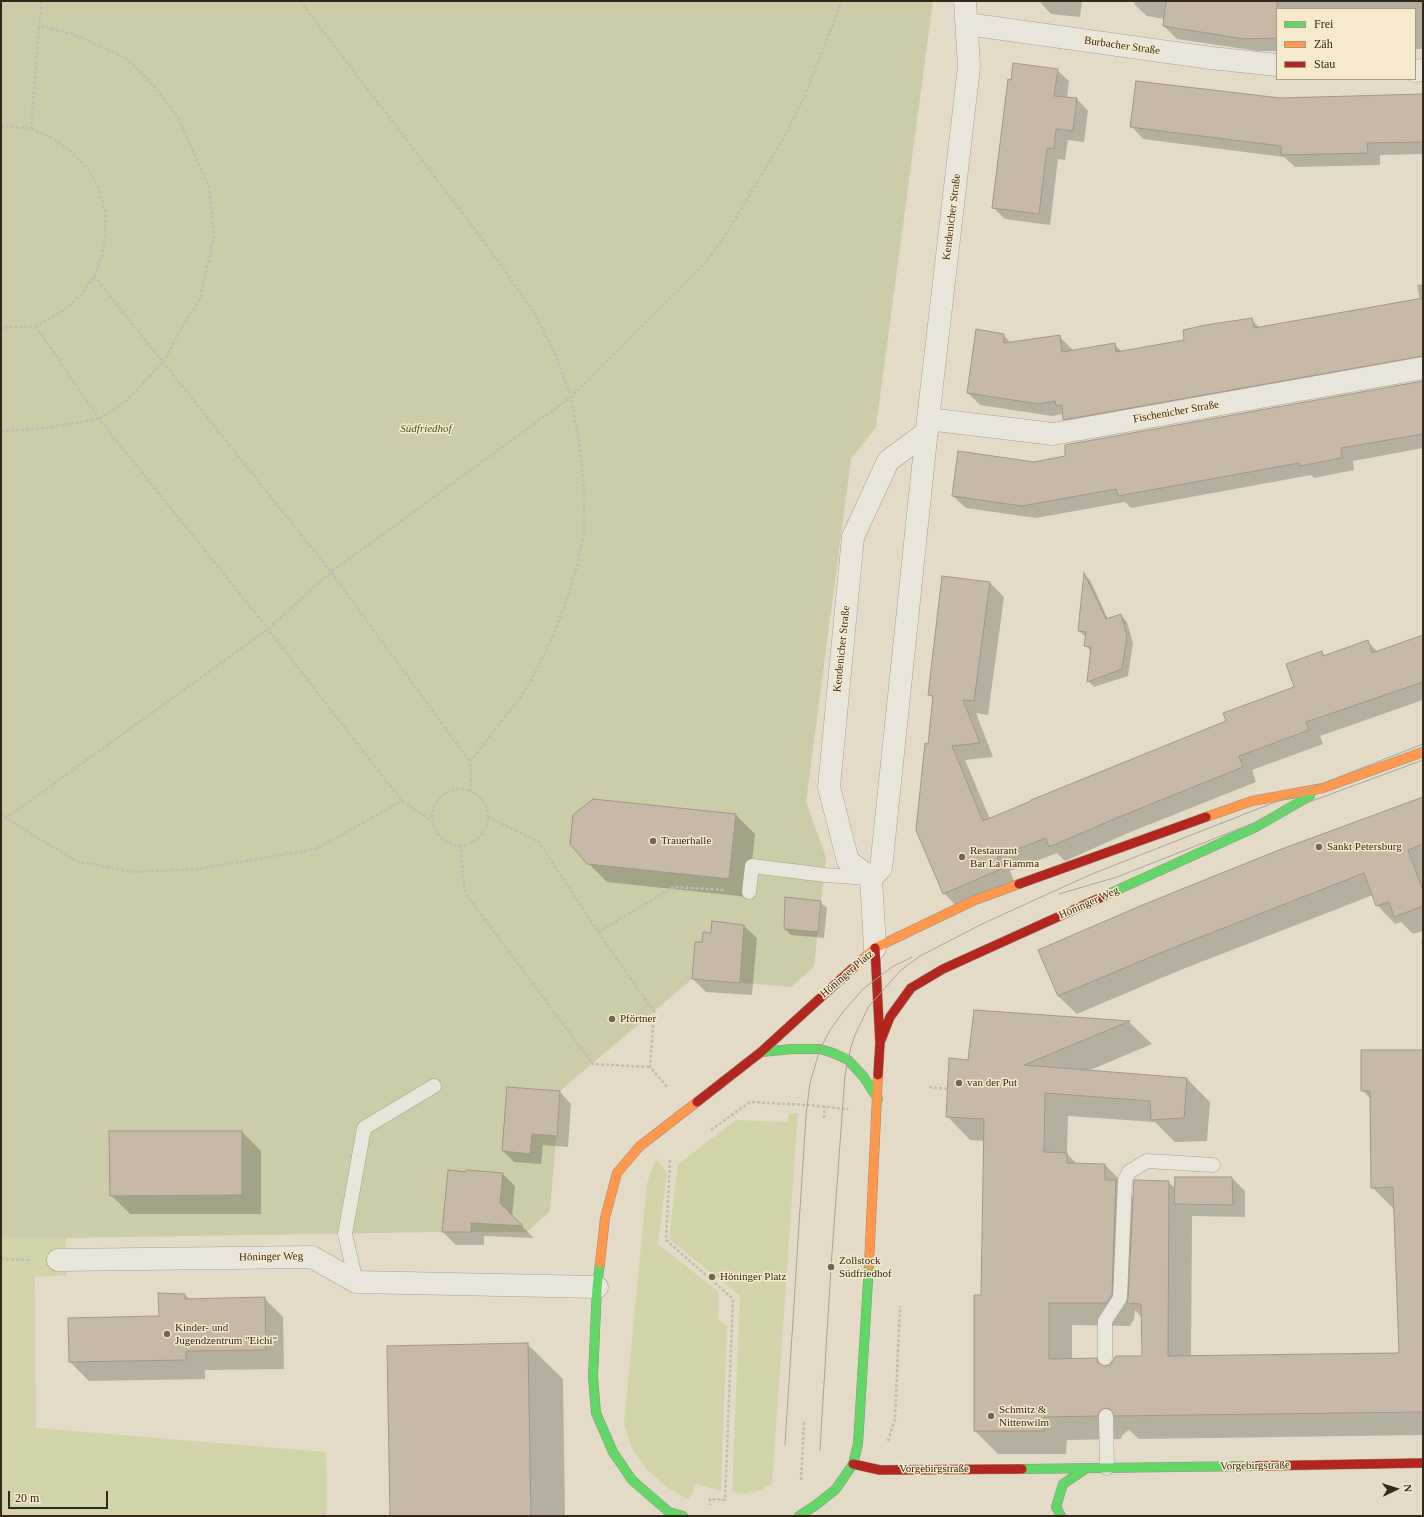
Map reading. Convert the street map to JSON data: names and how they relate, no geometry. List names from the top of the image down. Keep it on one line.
{"streets":{"street":["Burbacher Straße","Kendenicher Straße","Fischenicher Straße","Höninger Weg","Höninger Platz","Vorgebirgstraße"]},"crossings":[["Burbacher Straße","Kendenicher Straße"],["Kendenicher Straße","Fischenicher Straße"],["Höninger Weg","Höninger Platz"],["Höninger Platz","Vorgebirgstraße"]],"parks":["Südfriedhof"],"places":["Trauerhalle","Sankt Petersburg","Restaurant Bar La Fiamma","Pförtner","van der Put","Zollstock Südfriedhof","Höninger Platz","Kinder- und Jugendzentrum \"Eichi\"","Schmitz & Nittenwilm"],"legend":["Frei","Zäh","Stau"],"scale_bar":"20 m","north":"right"}
